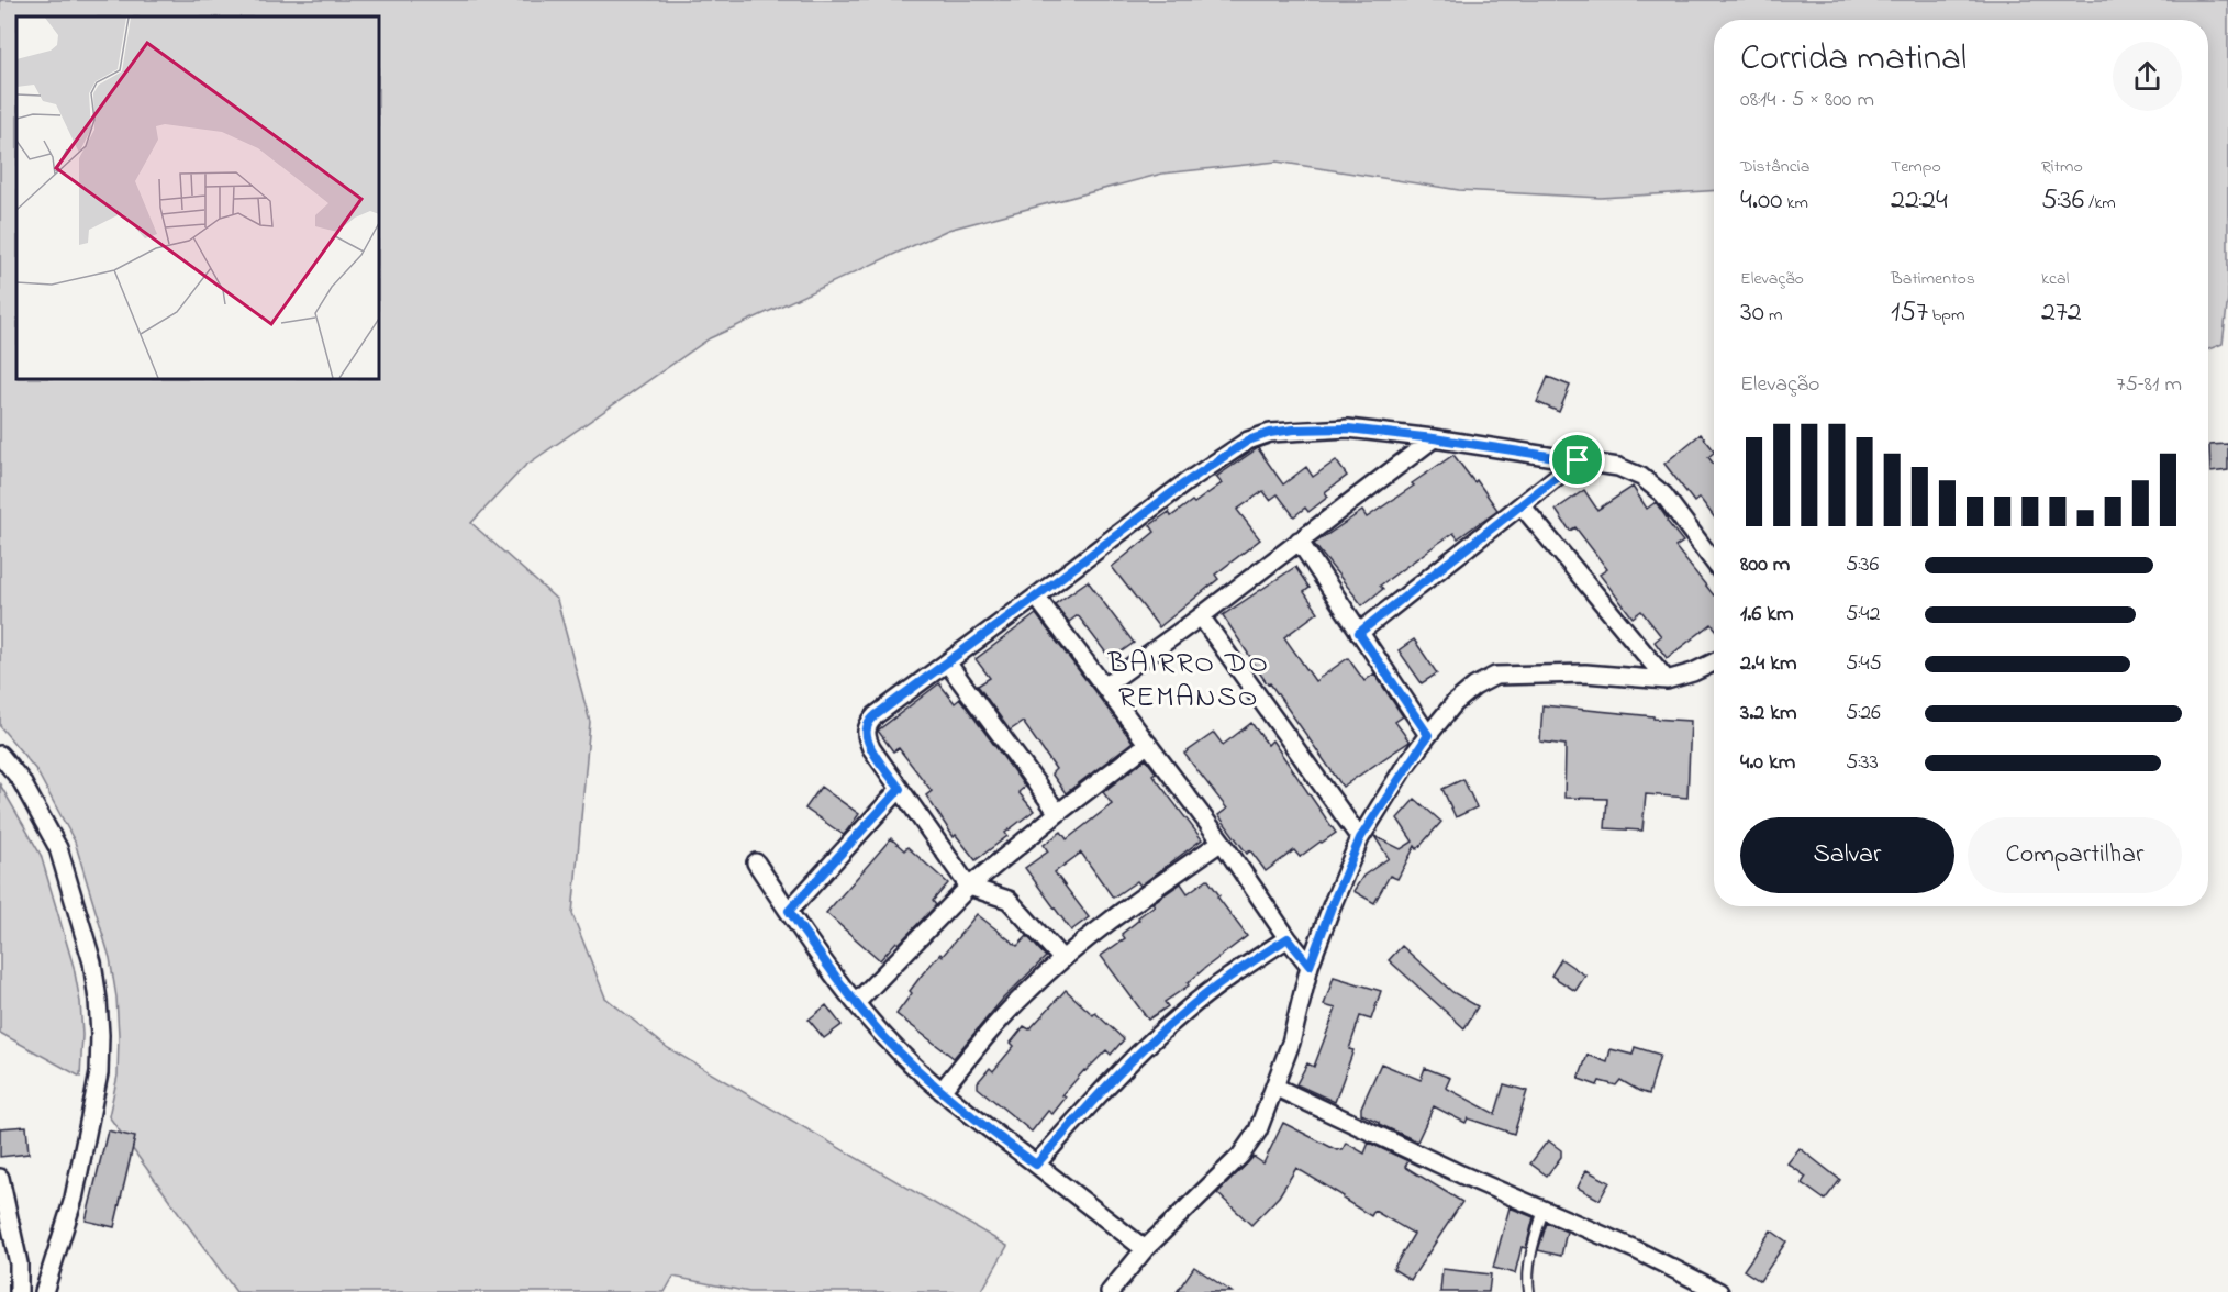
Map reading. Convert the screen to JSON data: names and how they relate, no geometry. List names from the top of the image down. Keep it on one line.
{"districts":["BAIRRO DO REMANSO"],"page":{"heading":["Corrida matinal","08:14 · 5 × 800 m"],"stats":[["Distância","4.00 km"],["Tempo","22:24"],["Ritmo","5:36 /km"],["Elevação","30 m"],["Batimentos","157 bpm"],["kcal","272"]],"chart":["Elevação","75–81 m"],"list":[{"name":"800 m","note":"5:36"},{"name":"1.6 km","note":"5:42"},{"name":"2.4 km","note":"5:45"},{"name":"3.2 km","note":"5:26"},{"name":"4.0 km","note":"5:33"}],"buttons":["Salvar","Compartilhar"]}}
